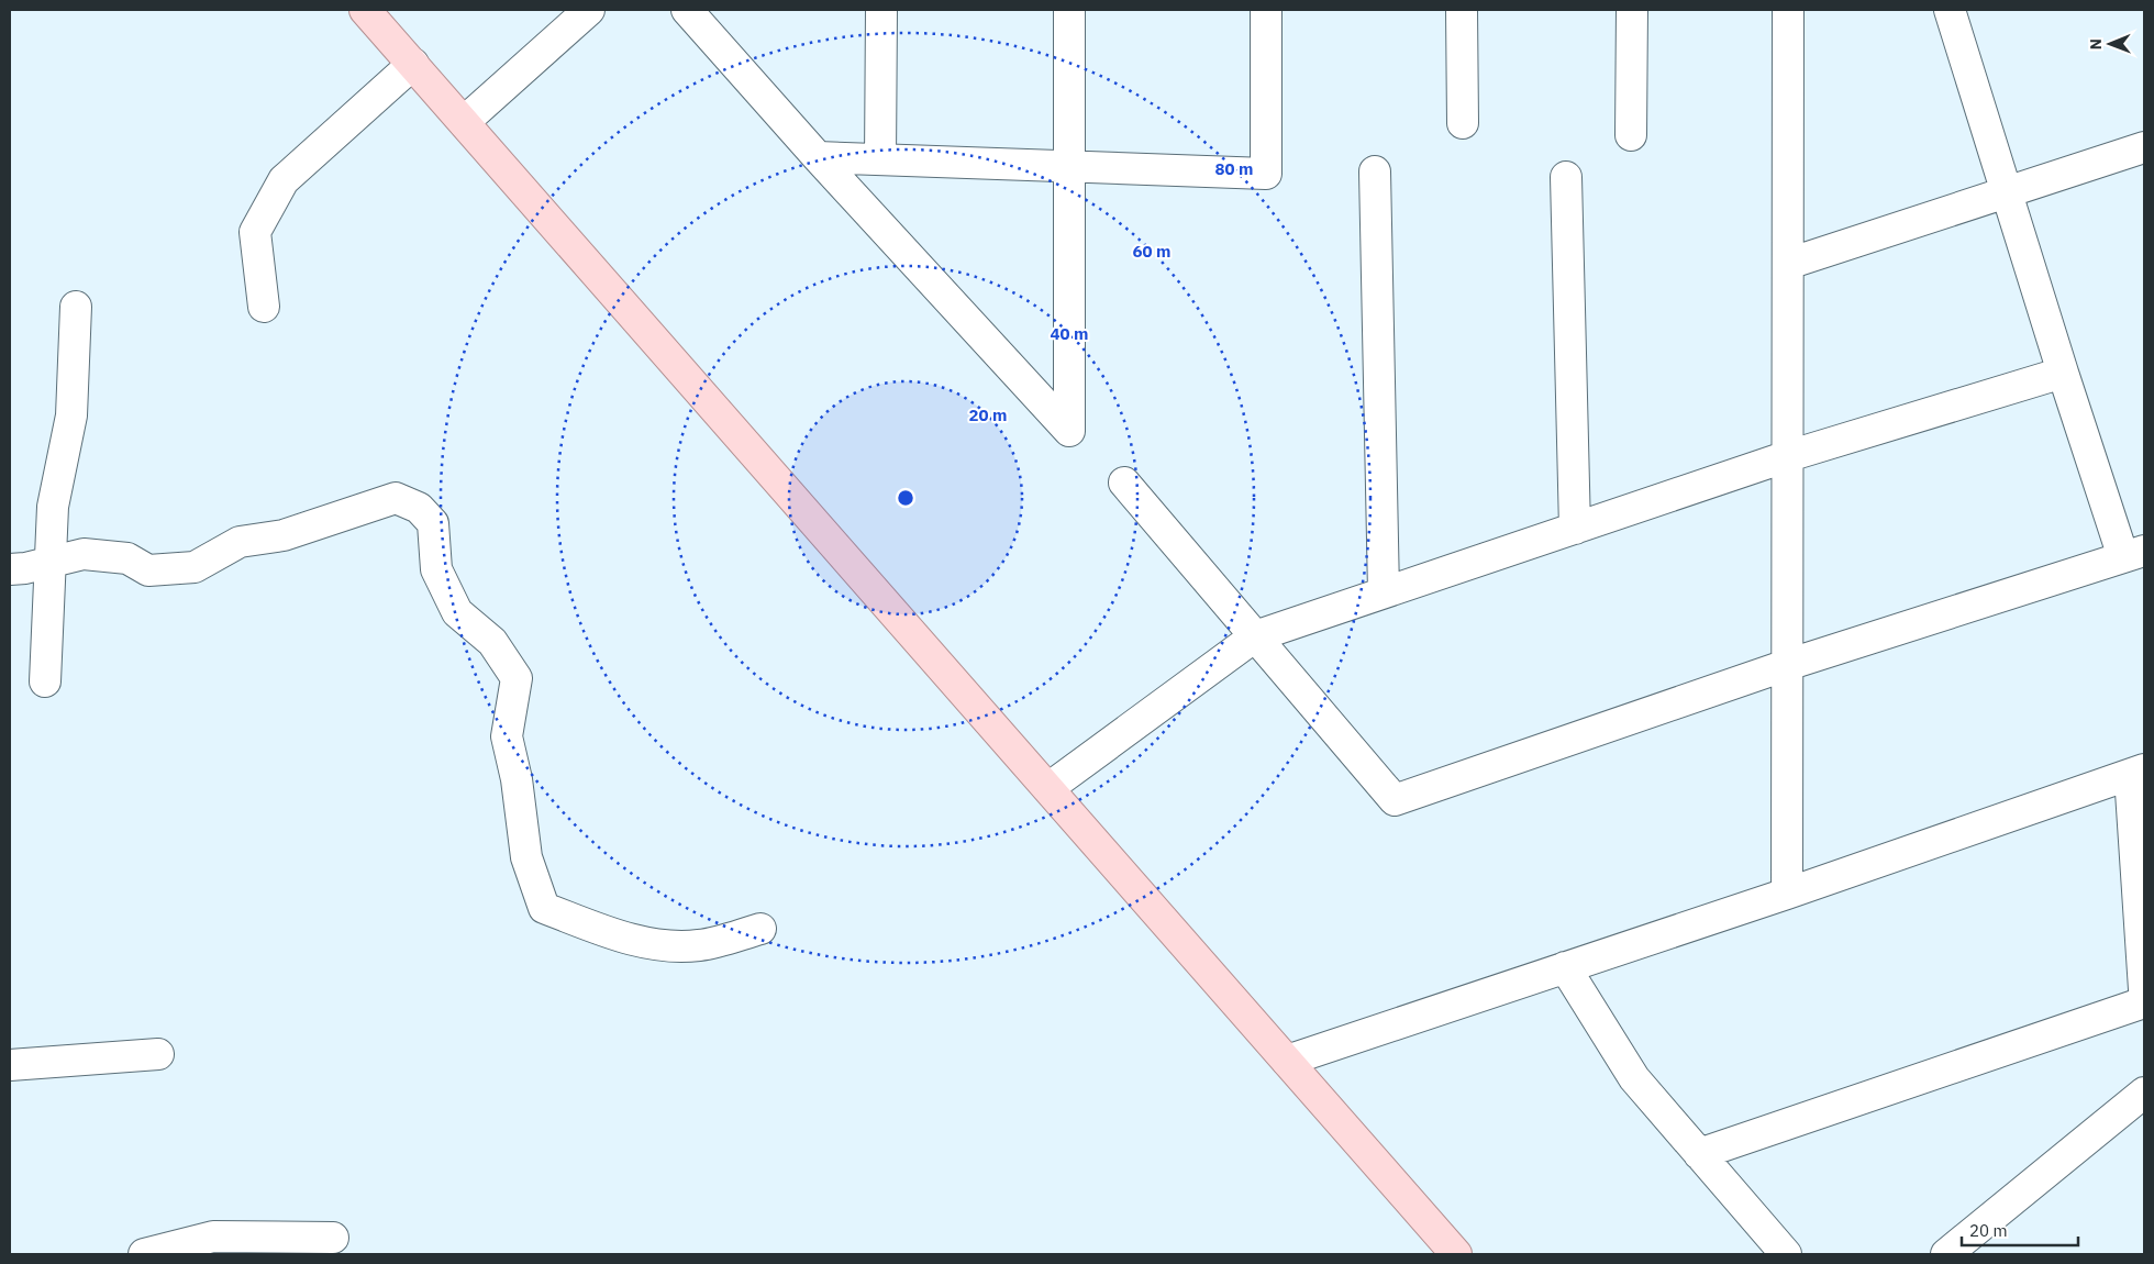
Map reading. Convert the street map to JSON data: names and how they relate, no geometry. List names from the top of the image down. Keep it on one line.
{"scale_bar":"20 m","north":"left","rings":["80 m","60 m","40 m","20 m"]}
